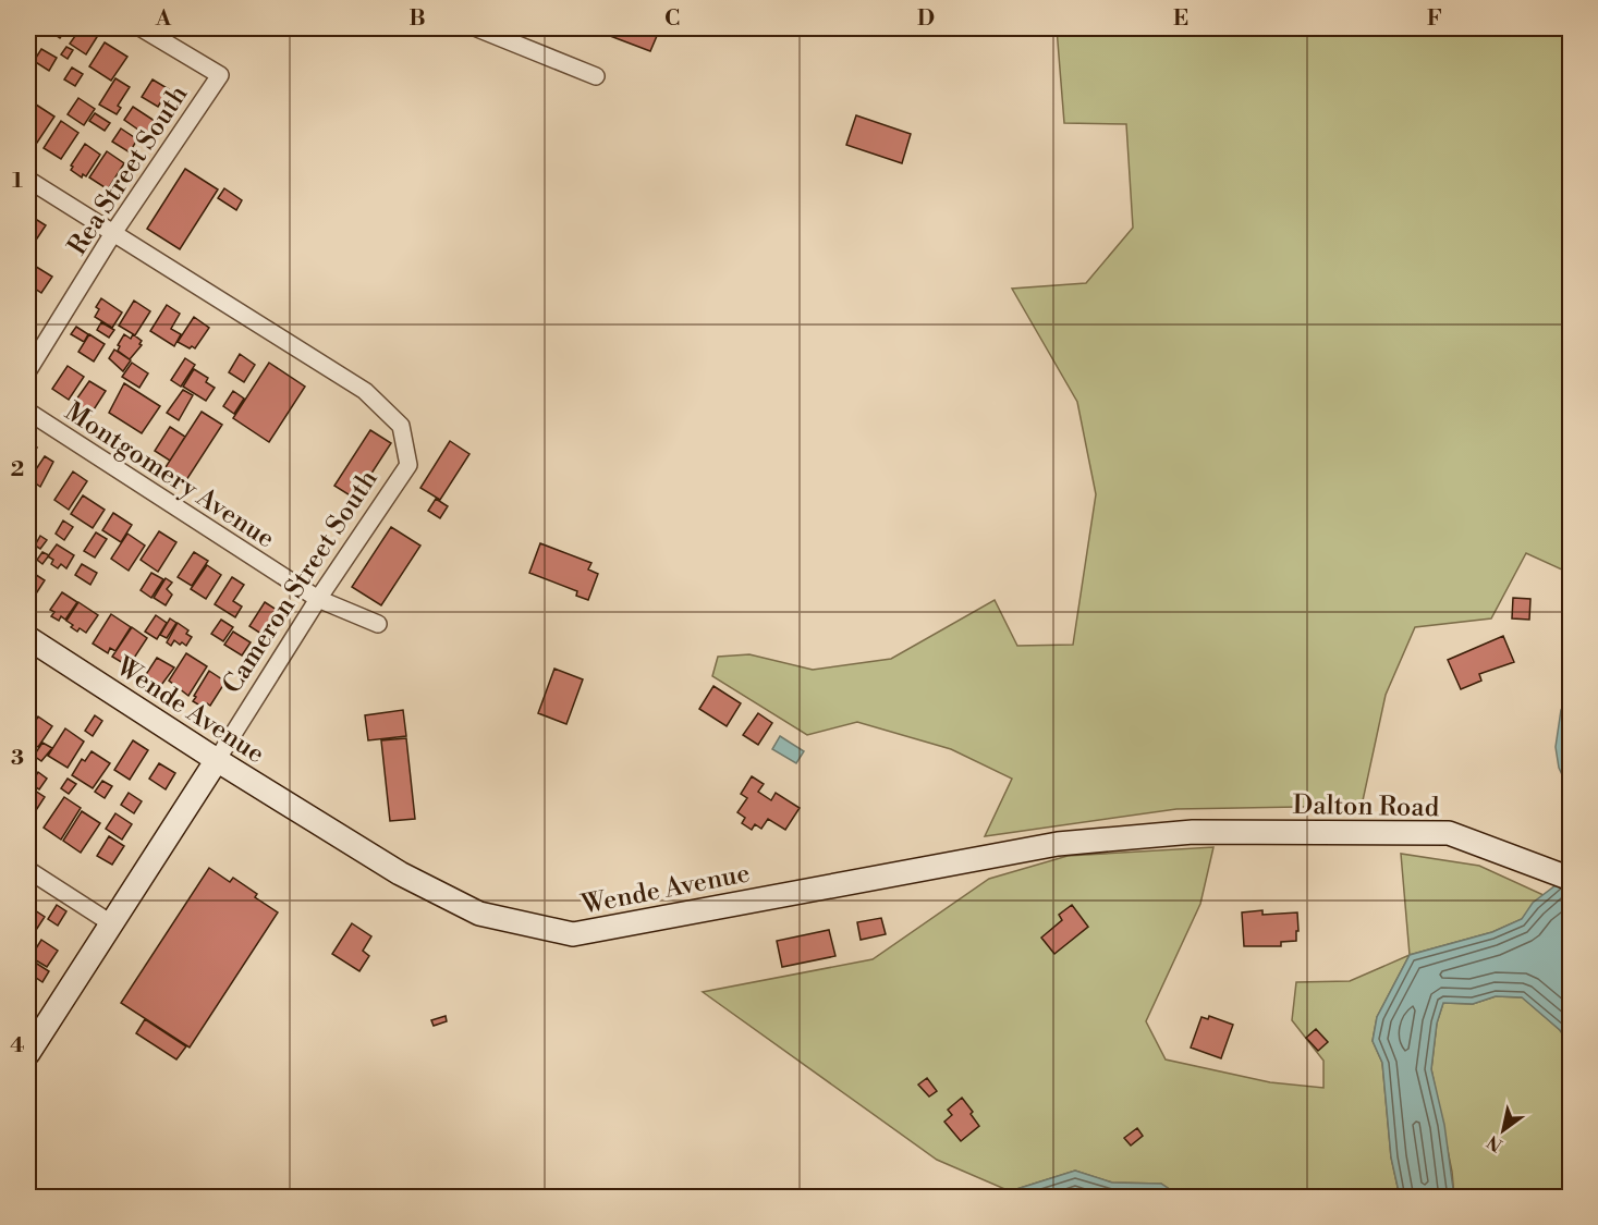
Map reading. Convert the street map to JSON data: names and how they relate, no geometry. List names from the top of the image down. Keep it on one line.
{"streets":{"street":["Rea Street South","Montgomery Avenue","Cameron Street South","Wende Avenue","Dalton Road"]},"crossings":[["Rea Street South","Cameron Street South"],["Montgomery Avenue","Cameron Street South"],["Cameron Street South","Wende Avenue"],["Wende Avenue","Dalton Road"]],"north":"bottom left","grid":{"columns":["A","B","C","D","E","F"],"rows":["1","2","3","4"]}}
